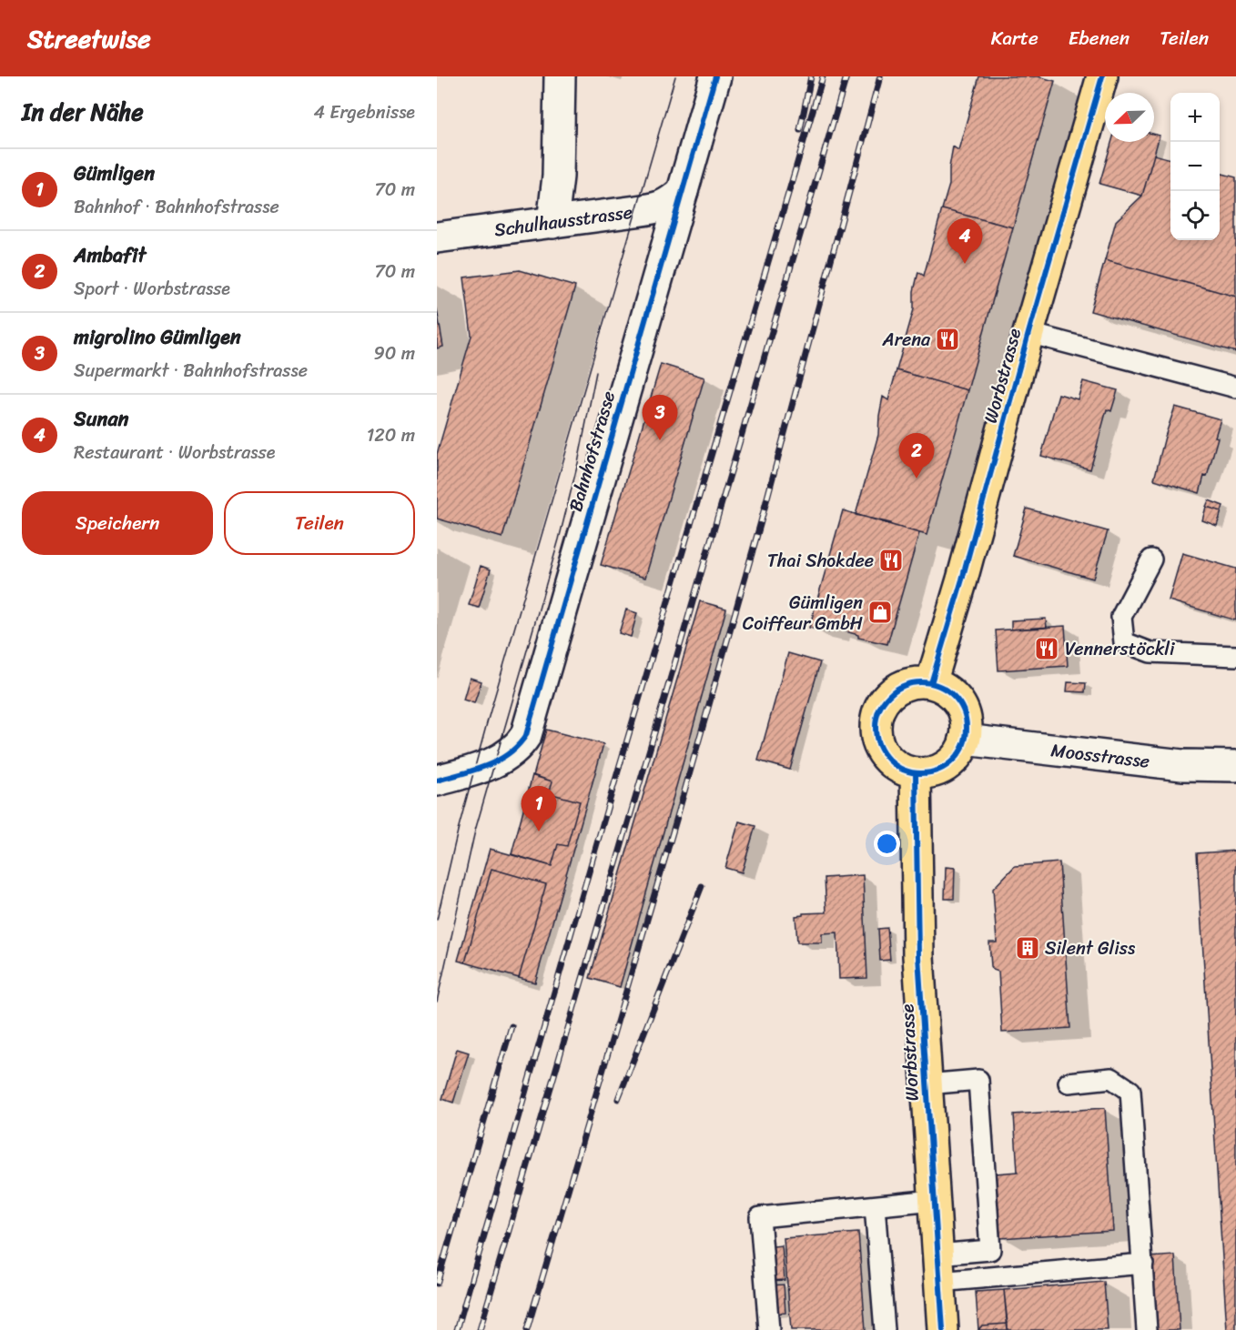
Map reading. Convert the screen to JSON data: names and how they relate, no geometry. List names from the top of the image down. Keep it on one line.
{"streets":{"main road":["Worbstrasse"],"street":["Schulhausstrasse","Bahnhofstrasse","Moosstrasse"]},"crossings":[["Schulhausstrasse","Bahnhofstrasse"],["Worbstrasse","Moosstrasse"]],"places":{"restaurant":["Arena","Thai Shokdee","Vennerstöckli"],"shop":["Gümligen Coiffeur GmbH"],"building":["Silent Gliss"]},"north":"bottom left","page":{"header":"Streetwise","nav":["Karte","Ebenen","Teilen"],"heading":["In der Nähe","4 Ergebnisse"],"map_buttons":["+","−"],"list":[{"mark":"1","name":"Gümligen","note":"Bahnhof · Bahnhofstrasse","value":"70 m"},{"mark":"2","name":"Ambafit","note":"Sport · Worbstrasse","value":"70 m"},{"mark":"3","name":"migrolino Gümligen","note":"Supermarkt · Bahnhofstrasse","value":"90 m"},{"mark":"4","name":"Sunan","note":"Restaurant · Worbstrasse","value":"120 m"}],"pins":["4","3","2","1"],"buttons":["Speichern","Teilen"]}}
